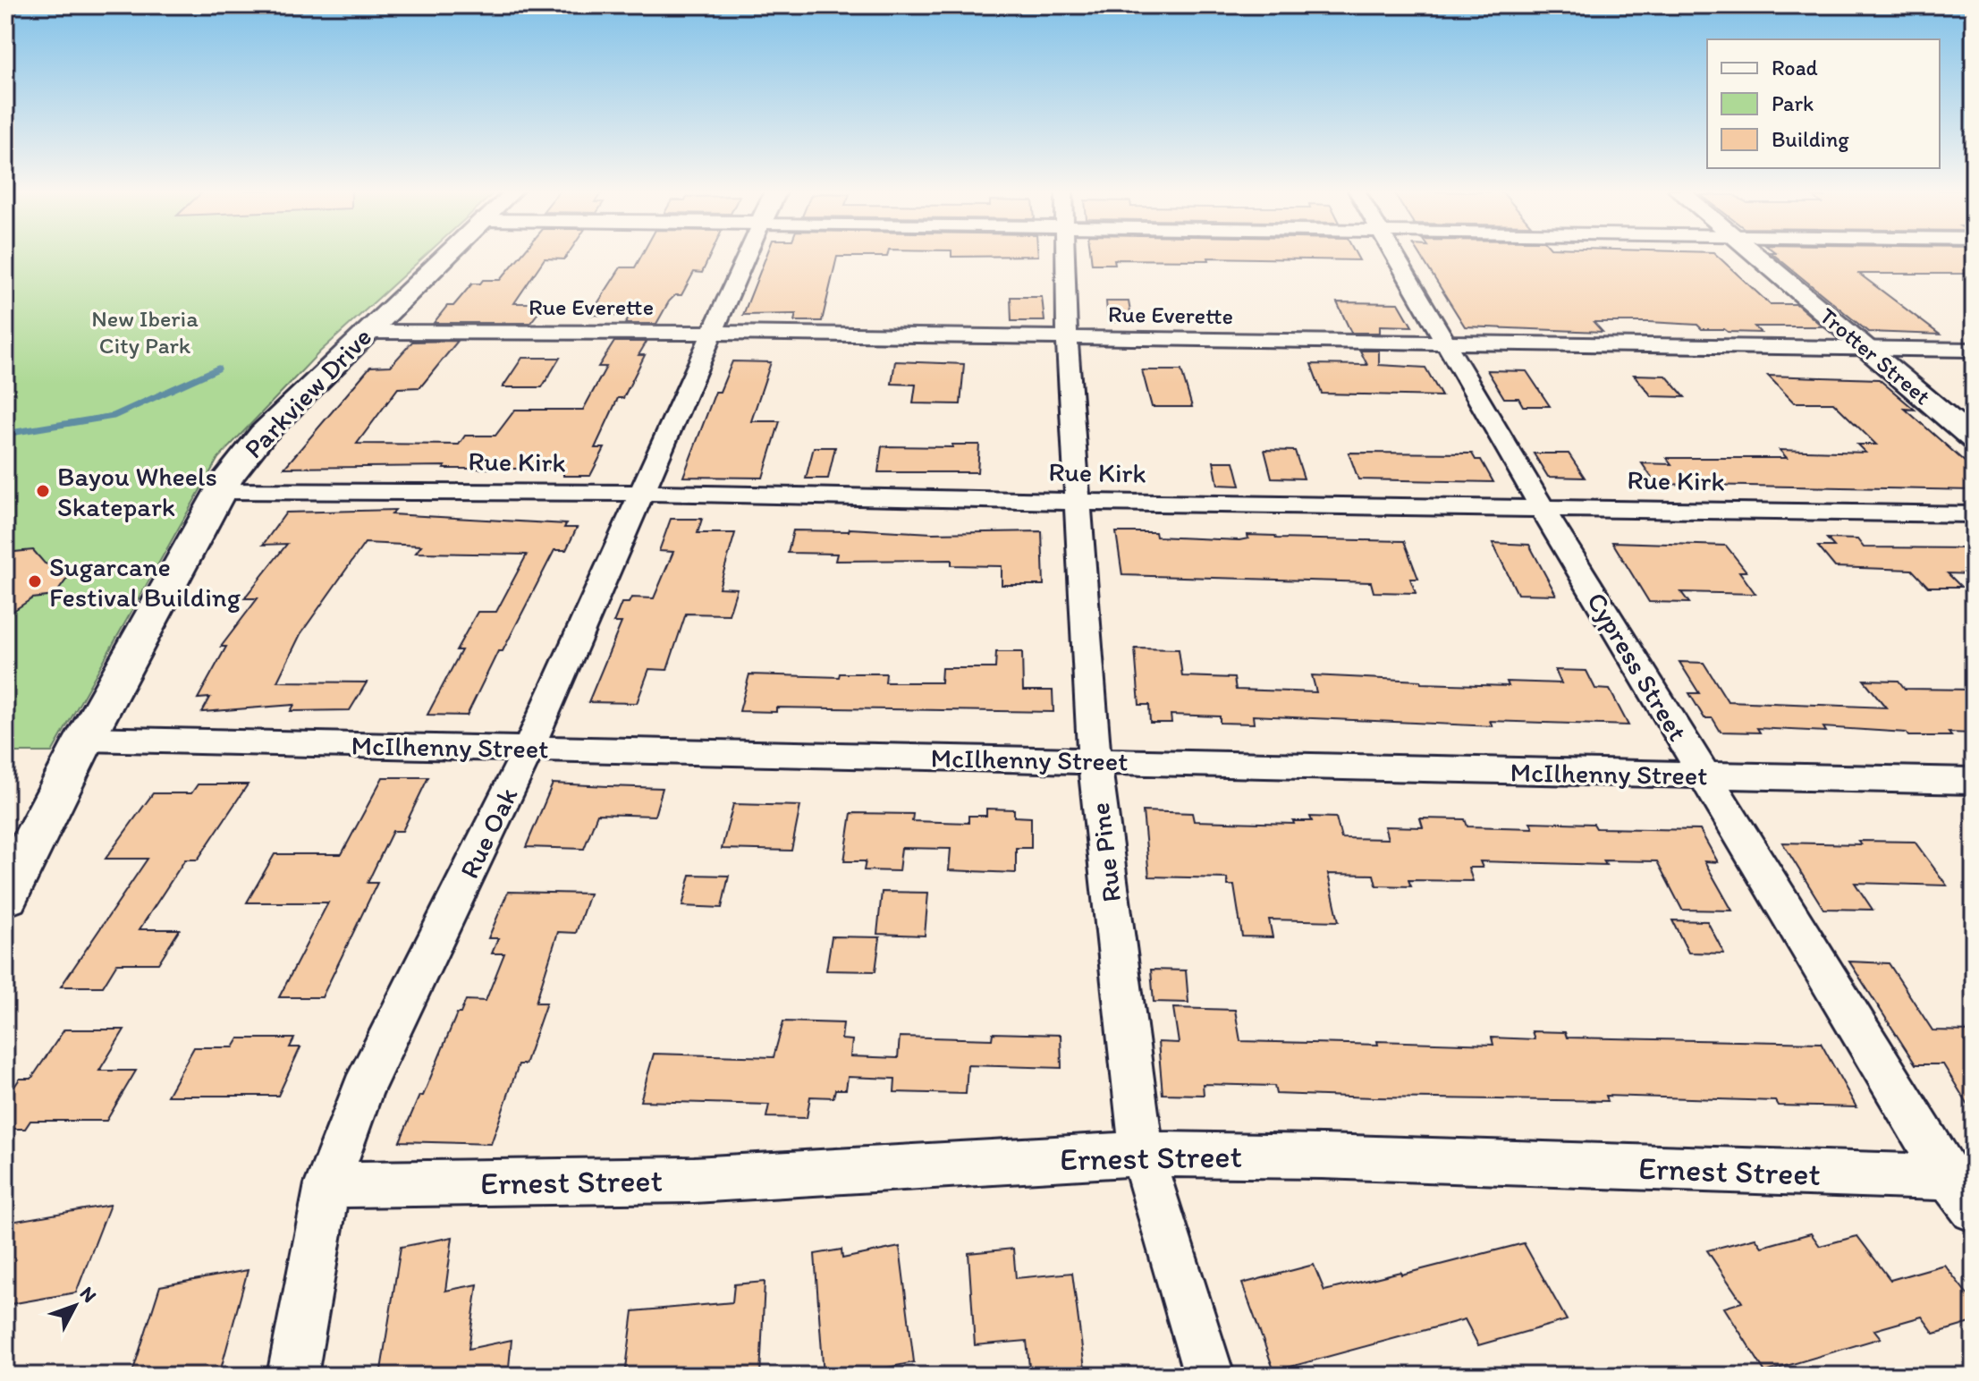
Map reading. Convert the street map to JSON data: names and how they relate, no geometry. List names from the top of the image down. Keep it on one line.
{"streets":{"main road":["Parkview Drive"],"street":["Rue Everette","Trotter Street","Rue Kirk","Cypress Street","McIlhenny Street","Rue Oak","Rue Pine","Ernest Street"]},"crossings":[["Rue Everette","Trotter Street"],["Rue Everette","Parkview Drive"],["Rue Everette","Cypress Street"],["Rue Everette","Rue Oak"],["Rue Everette","Rue Pine"],["Parkview Drive","Rue Kirk"],["Parkview Drive","McIlhenny Street"],["Rue Kirk","Cypress Street"],["Rue Kirk","Rue Oak"],["Rue Kirk","Rue Pine"],["Cypress Street","McIlhenny Street"],["Cypress Street","Ernest Street"],["McIlhenny Street","Rue Oak"],["McIlhenny Street","Rue Pine"],["Rue Oak","Ernest Street"],["Rue Pine","Ernest Street"]],"parks":["New Iberia City Park"],"places":["Bayou Wheels Skatepark","Sugarcane Festival Building"],"legend":["Road","Park","Building"],"north":"top right"}
